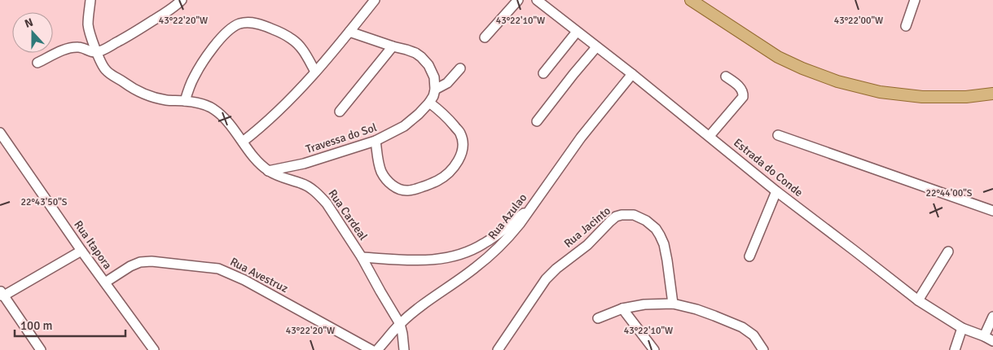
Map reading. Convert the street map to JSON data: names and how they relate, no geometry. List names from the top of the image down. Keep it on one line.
{"streets":{"street":["Travessa do Sol","Estrada do Conde","Rua Cardeal","Rua Azulao","Rua Jacinto","Rua Itapora","Rua Avestruz"]},"crossings":[["Travessa do Sol","Rua Cardeal"],["Estrada do Conde","Rua Azulao"],["Rua Cardeal","Rua Azulao"],["Rua Itapora","Rua Avestruz"]],"scale_bar":"100 m","north":"top","coordinates":["43°22'20\"W","43°22'10\"W","43°22'00\"W","22°44'00\"S","22°43'50\"S"]}
